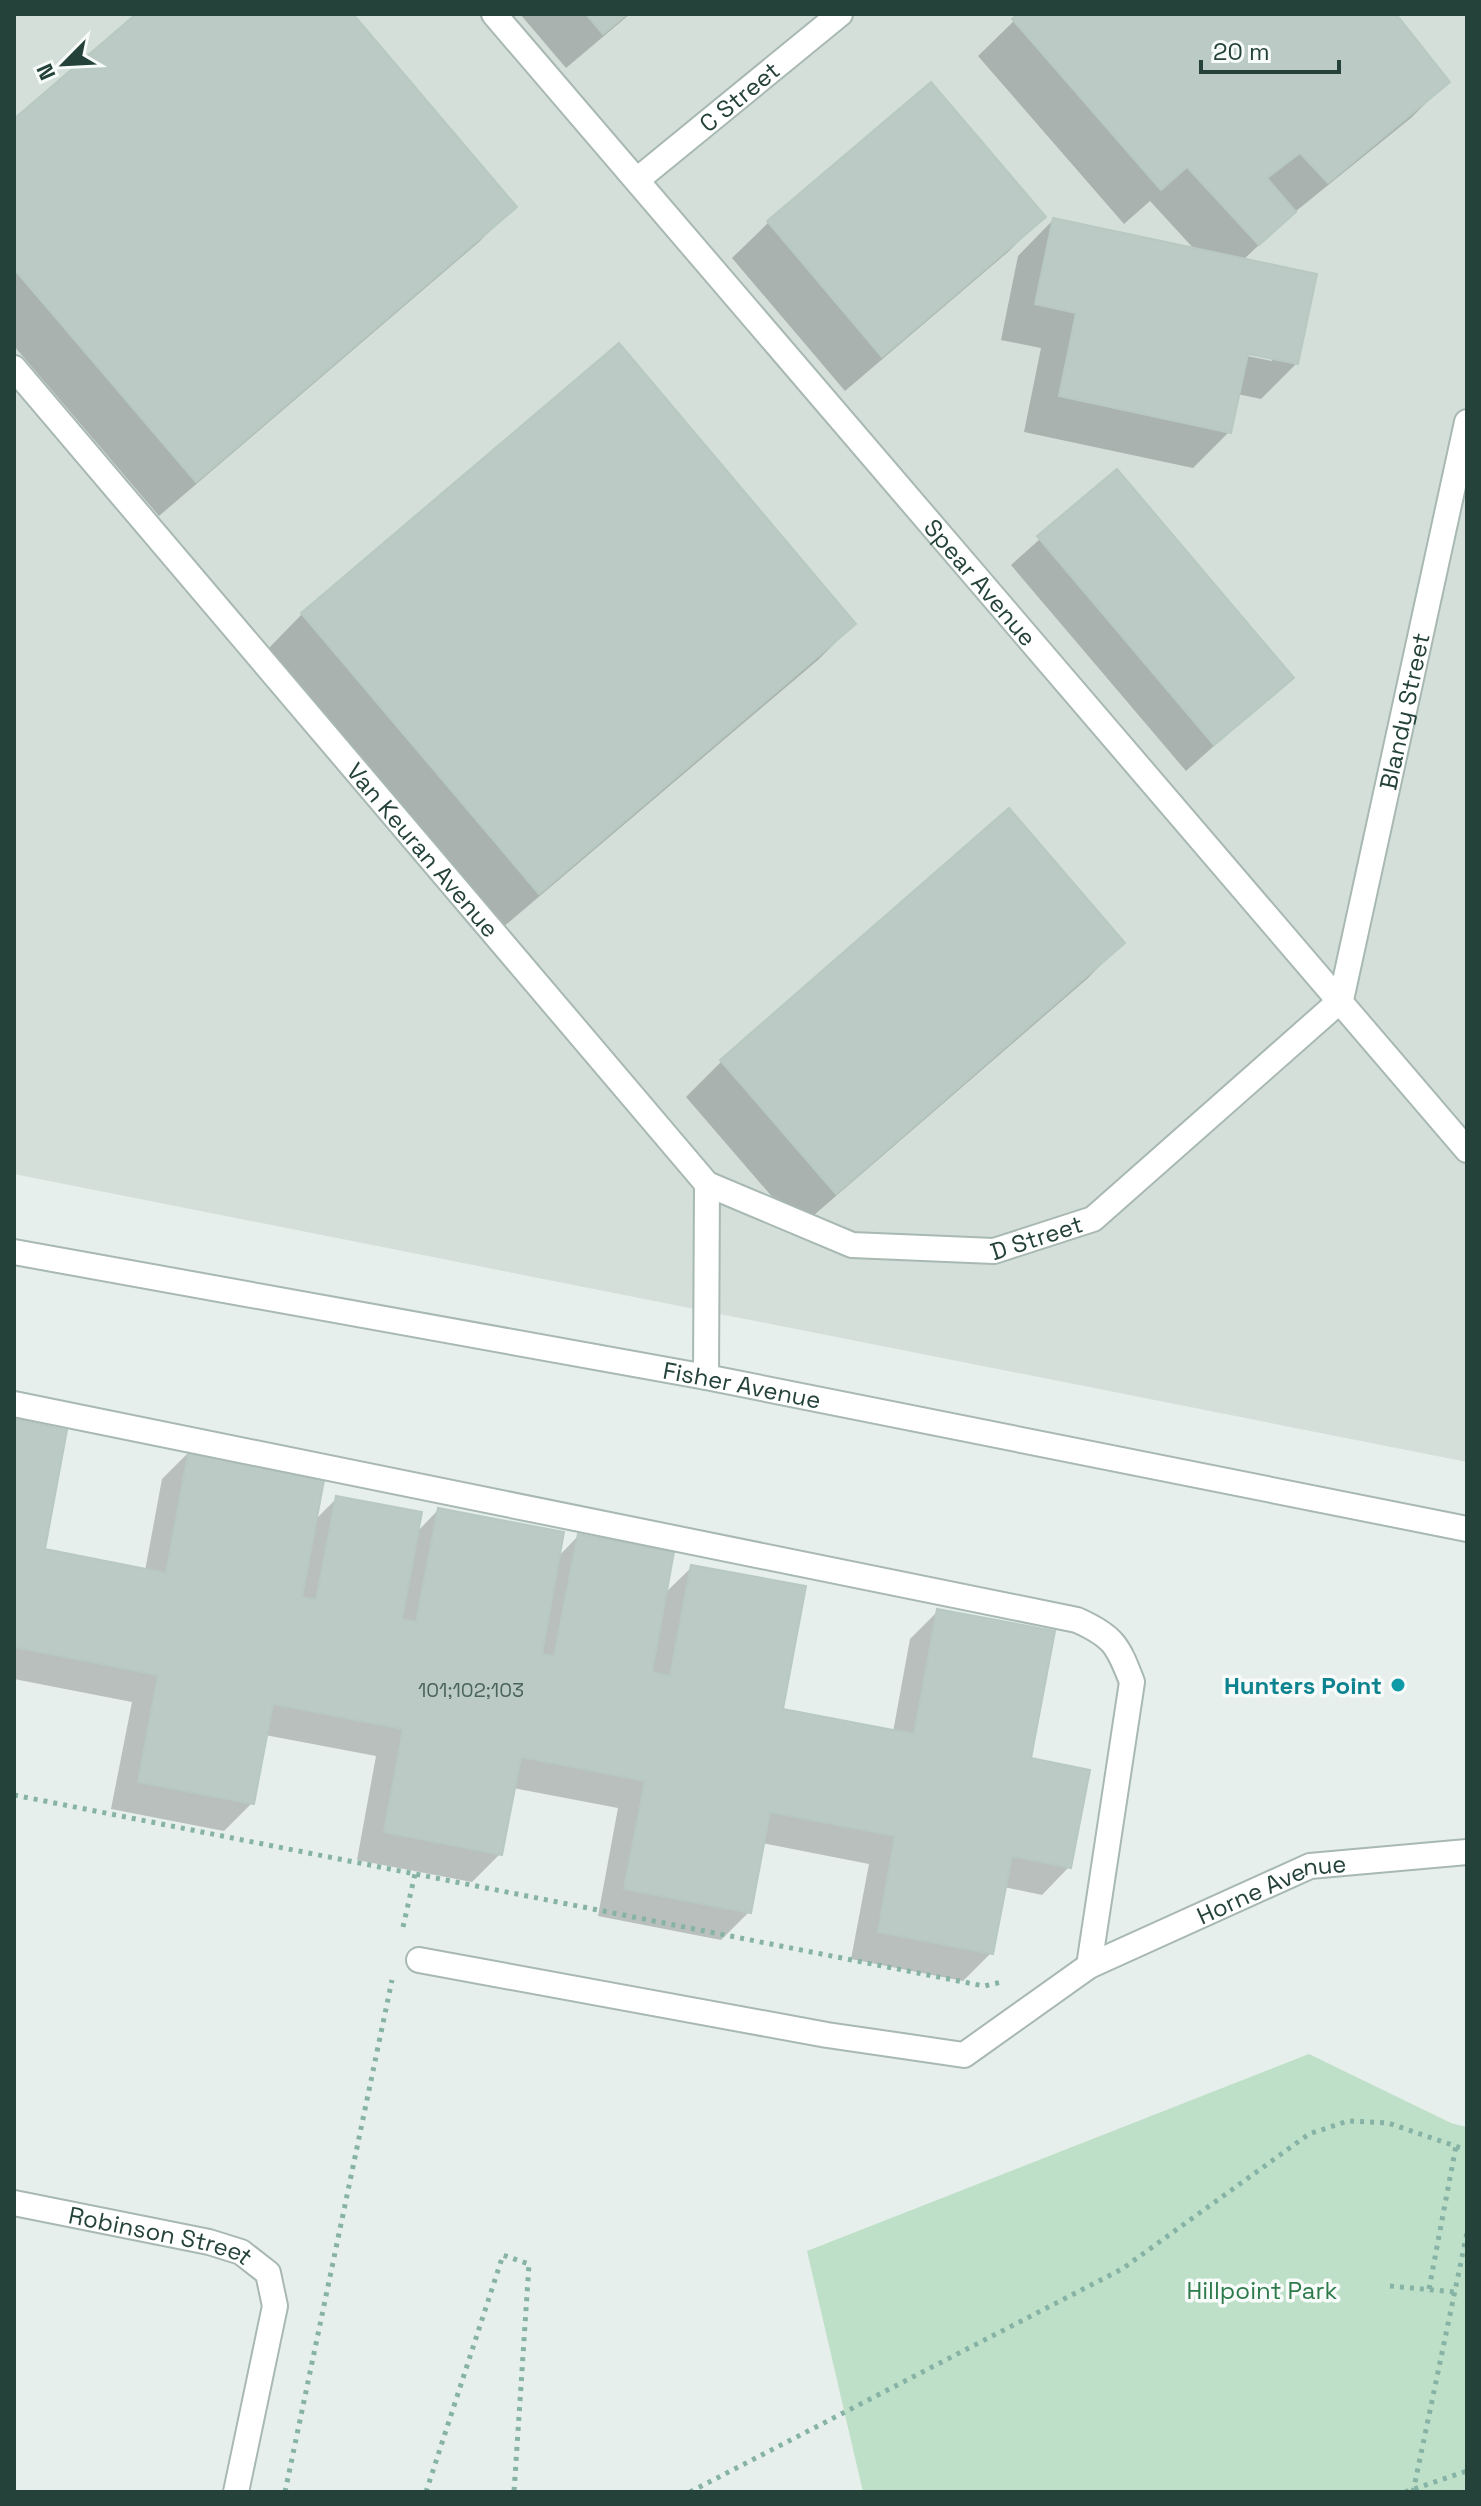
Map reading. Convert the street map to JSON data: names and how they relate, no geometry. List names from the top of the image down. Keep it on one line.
{"streets":{"street":["C Street","Spear Avenue","Blandy Street","Van Keuran Avenue","D Street","Fisher Avenue","Horne Avenue","Robinson Street"]},"crossings":[["C Street","Spear Avenue"],["Spear Avenue","Blandy Street"],["Spear Avenue","D Street"],["Blandy Street","D Street"],["Van Keuran Avenue","D Street"]],"parks":["Hillpoint Park"],"places":["Hunters Point"],"house_numbers":["101;102;103"],"scale_bar":"20 m","north":"bottom left"}
